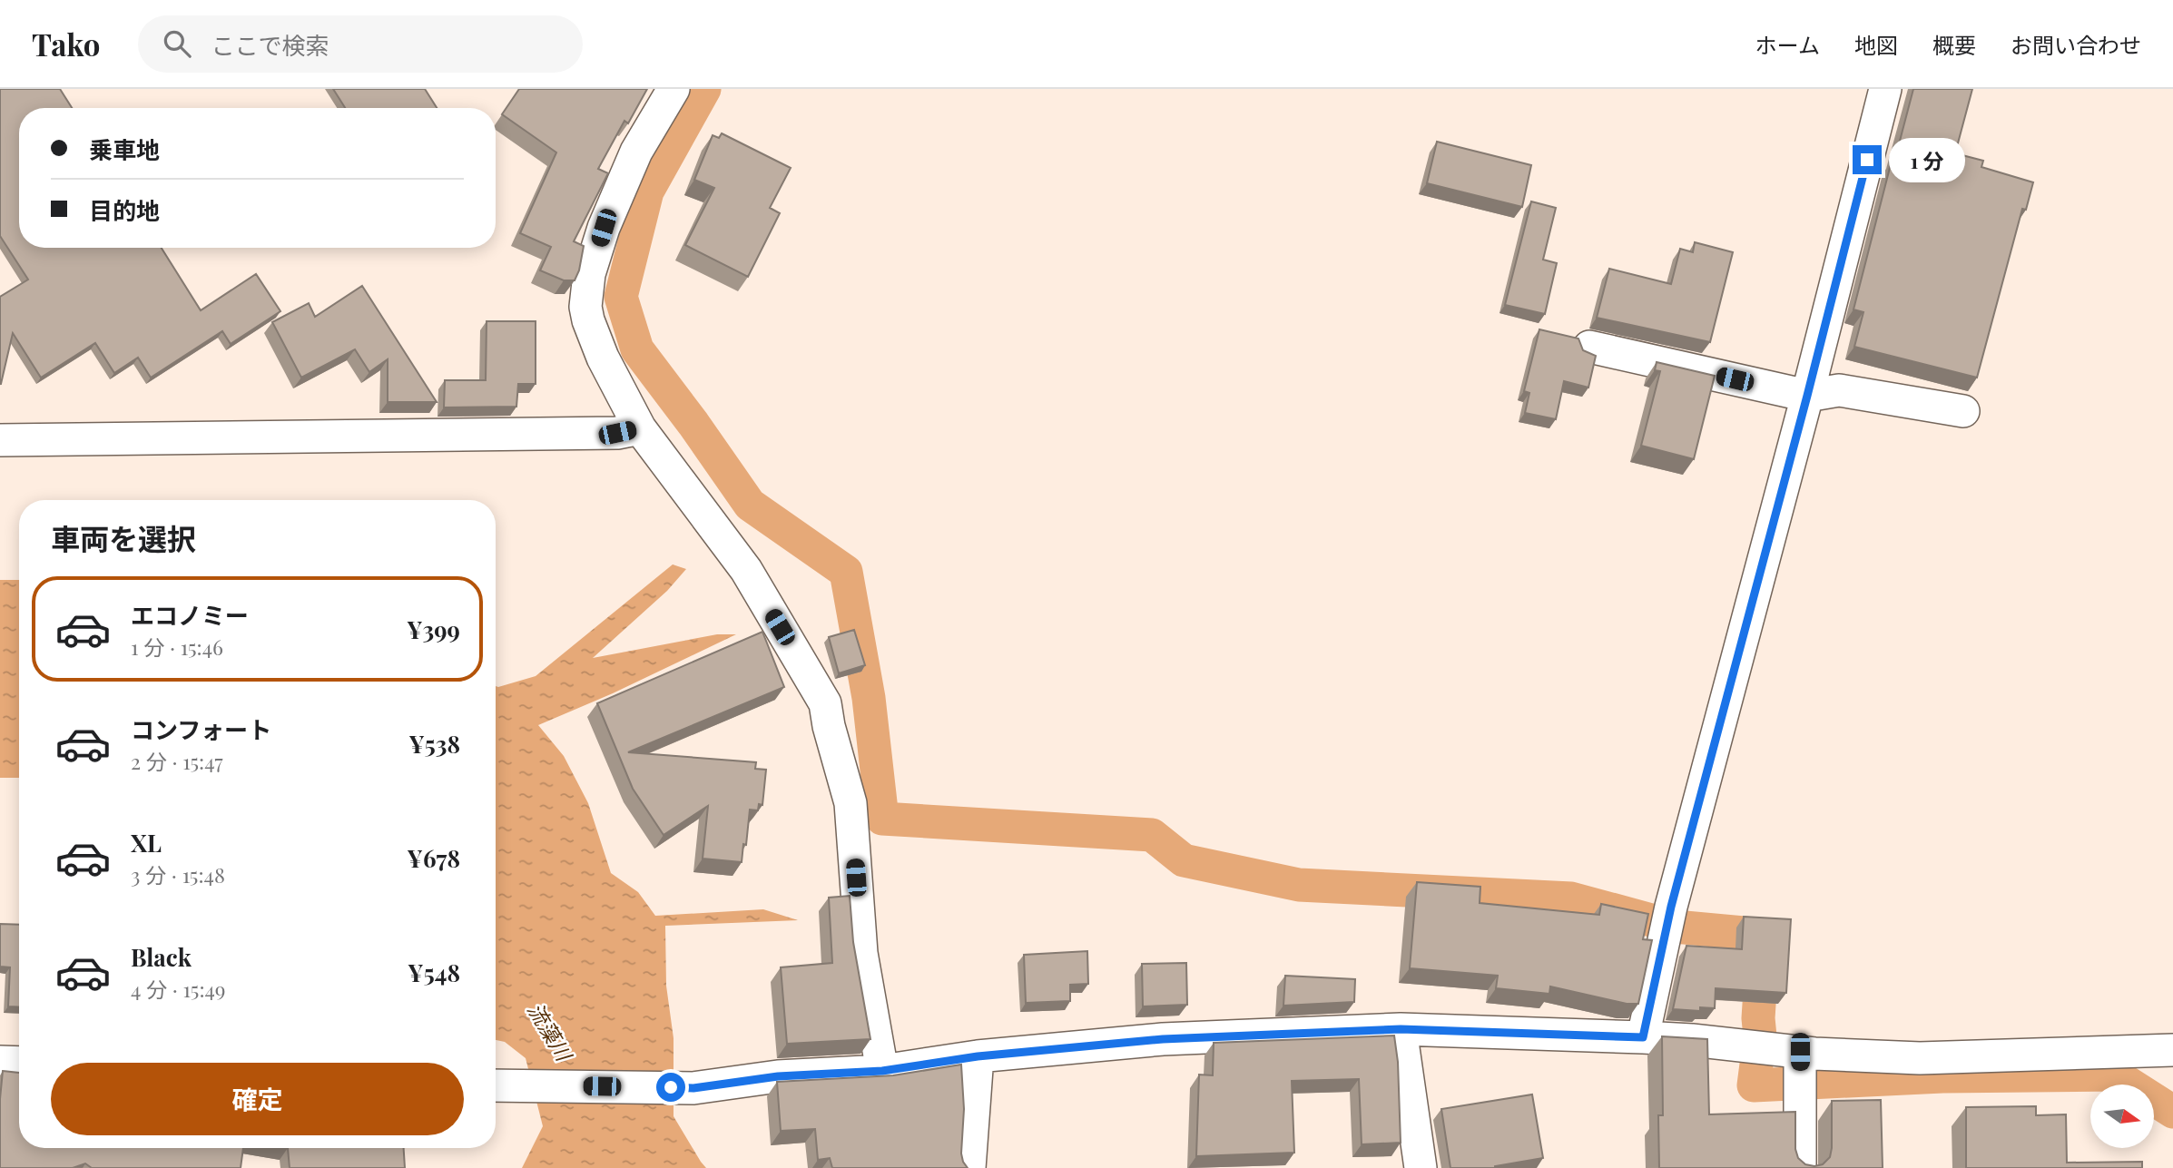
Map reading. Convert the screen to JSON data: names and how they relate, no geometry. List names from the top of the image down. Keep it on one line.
{"water":["流藻川"],"north":"right","page":{"header":"Tako","search":"ここで検索","nav":["ホーム","地図","概要","お問い合わせ"],"banner":["乗車地","目的地"],"bubble":"1 分","heading":"車両を選択","list":[{"name":"エコノミー","note":"1 分 · 15:46","value":"¥399"},{"name":"コンフォート","note":"2 分 · 15:47","value":"¥538"},{"name":"XL","note":"3 分 · 15:48","value":"¥678"},{"name":"Black","note":"4 分 · 15:49","value":"¥548"}],"buttons":"確定"}}
